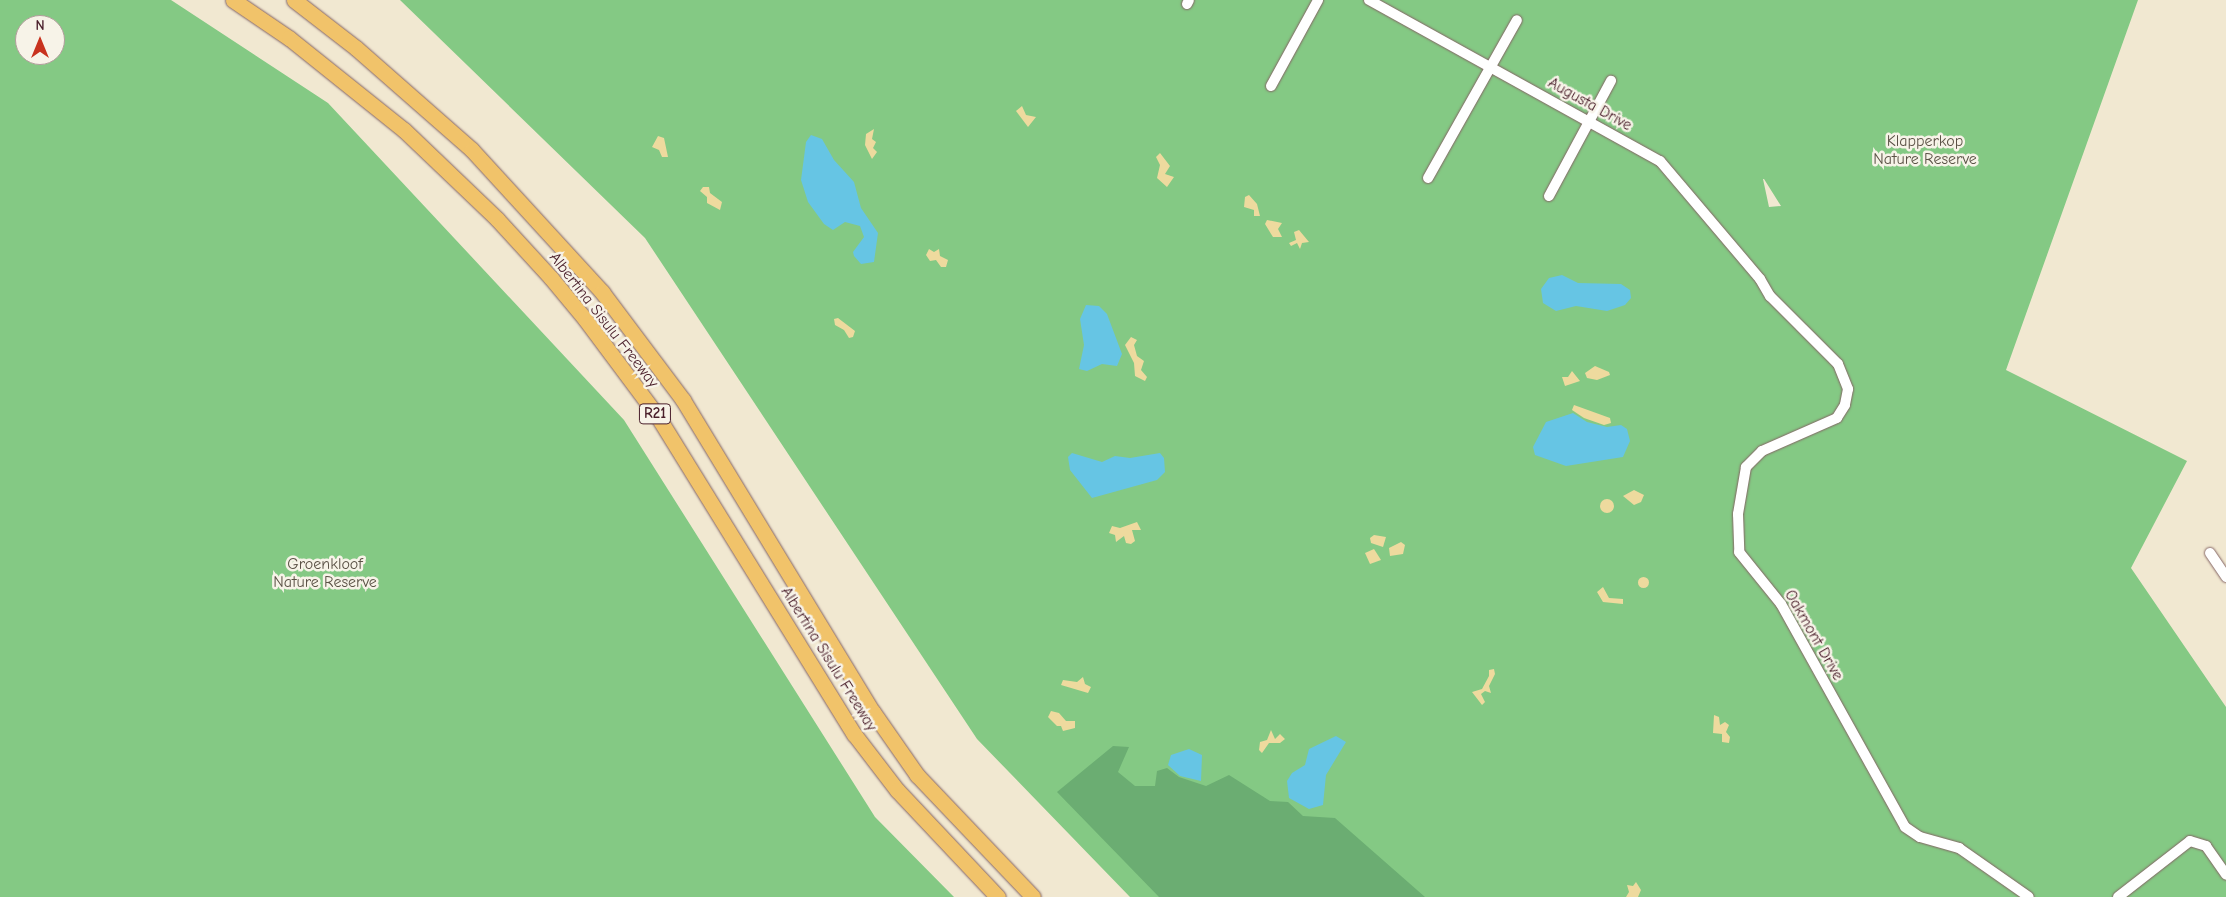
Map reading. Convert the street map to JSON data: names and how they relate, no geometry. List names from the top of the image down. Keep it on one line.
{"streets":{"highway":["Albertina Sisulu Freeway","R21"],"street":["Augusta Drive","Oakmont Drive"]},"crossings":[["Augusta Drive","Oakmont Drive"]],"parks":["Klapperkop Nature Reserve","Groenkloof Nature Reserve"],"north":"top"}
